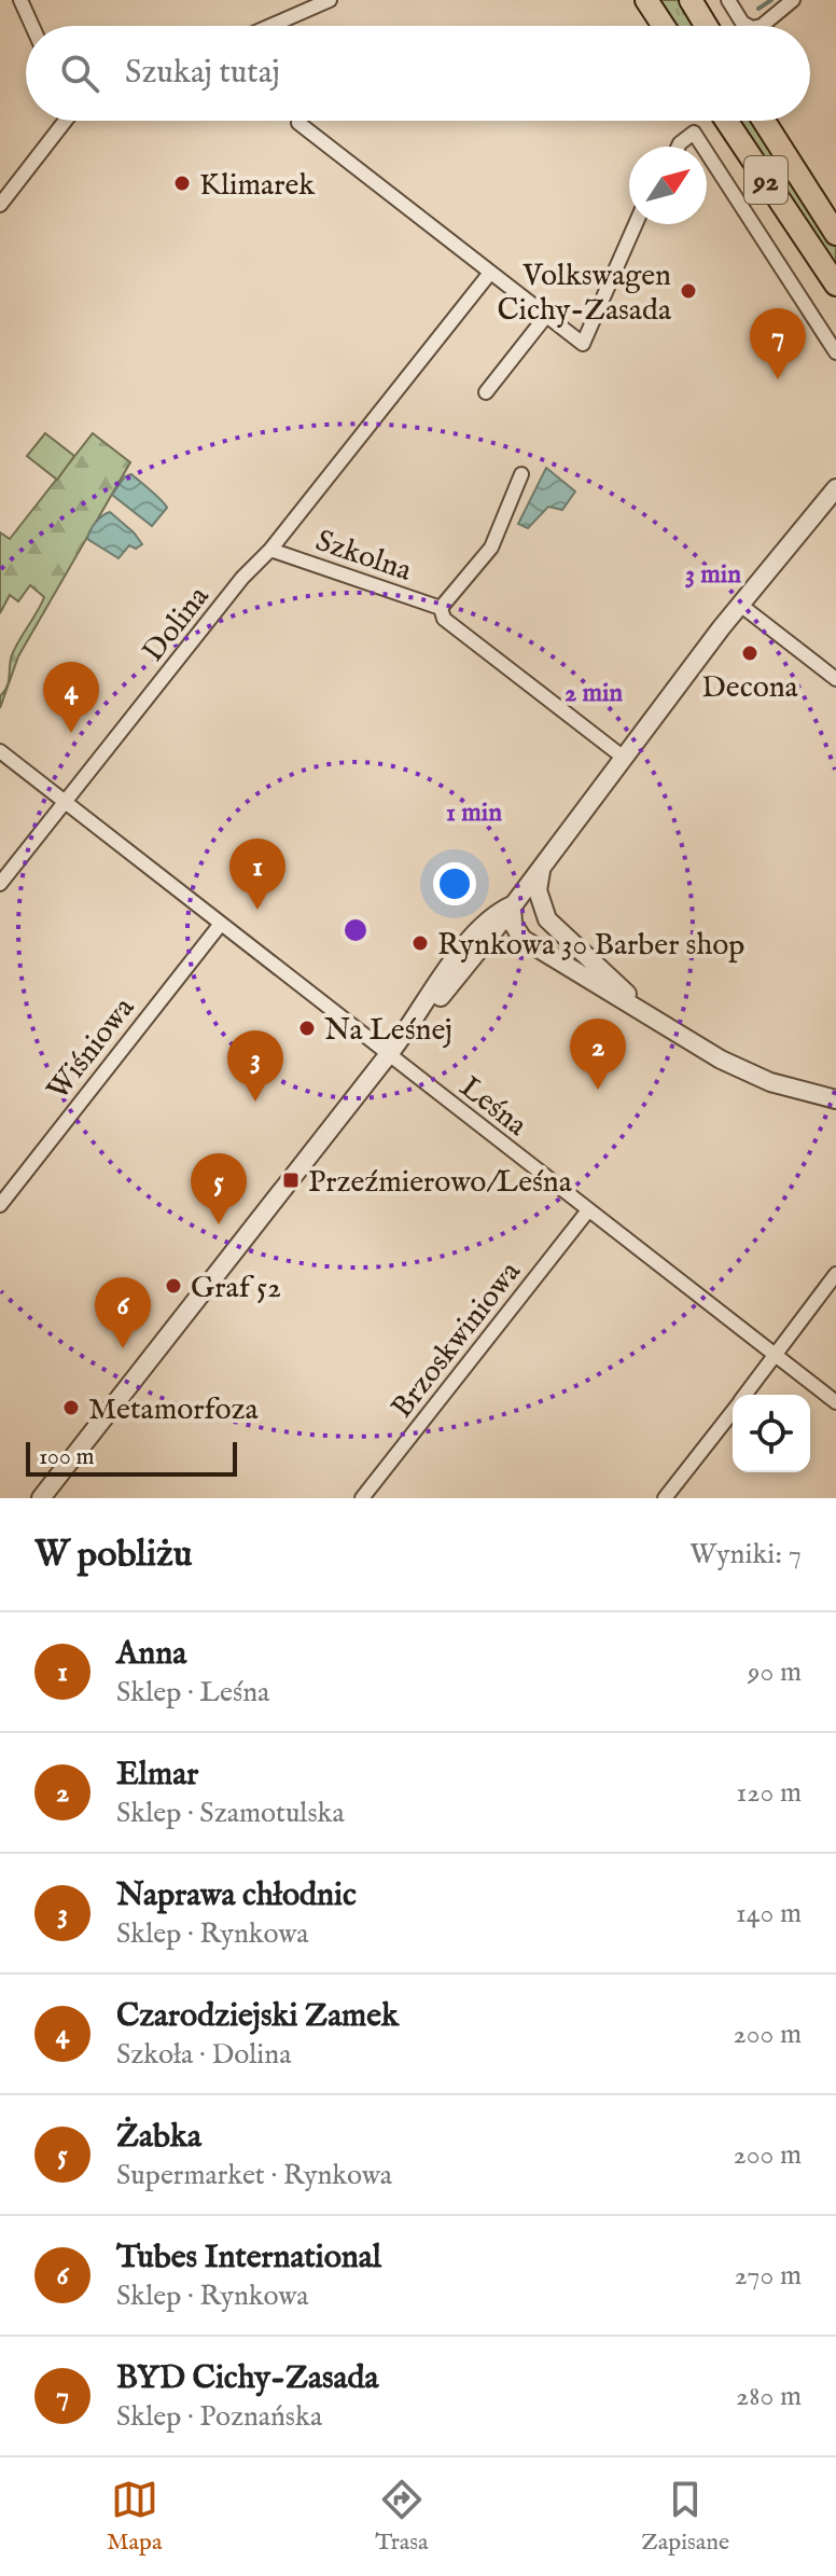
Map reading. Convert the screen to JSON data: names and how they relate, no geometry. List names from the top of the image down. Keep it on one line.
{"streets":{"main road":["92"],"street":["Szkolna","Dolina","Wiśniowa","Leśna","Brzoskwiniowa"]},"crossings":[["Szkolna","Dolina"],["Dolina","Leśna"],["Wiśniowa","Leśna"],["Leśna","Brzoskwiniowa"]],"places":{"other":["Klimarek","Volkswagen Cichy-Zasada","Decona","Rynkowa 30 Barber shop","Na Leśnej","Graf 52","Metamorfoza"],"transit":["Przeźmierowo/Leśna"]},"scale_bar":"100 m","north":"top right","page":{"search":"Szukaj tutaj","pins":["7","4","1","2","3","5","6"],"scale":"100 m","heading":["W pobliżu","Wyniki: 7"],"list":[{"mark":"1","name":"Anna","note":"Sklep · Leśna","value":"90 m"},{"mark":"2","name":"Elmar","note":"Sklep · Szamotulska","value":"120 m"},{"mark":"3","name":"Naprawa chłodnic","note":"Sklep · Rynkowa","value":"140 m"},{"mark":"4","name":"Czarodziejski Zamek","note":"Szkoła · Dolina","value":"200 m"},{"mark":"5","name":"Żabka","note":"Supermarket · Rynkowa","value":"200 m"},{"mark":"6","name":"Tubes International","note":"Sklep · Rynkowa","value":"270 m"},{"mark":"7","name":"BYD Cichy-Zasada","note":"Sklep · Poznańska","value":"280 m"}],"nav":["Mapa","Trasa","Zapisane"]},"rings":["3 min","2 min","1 min"]}
